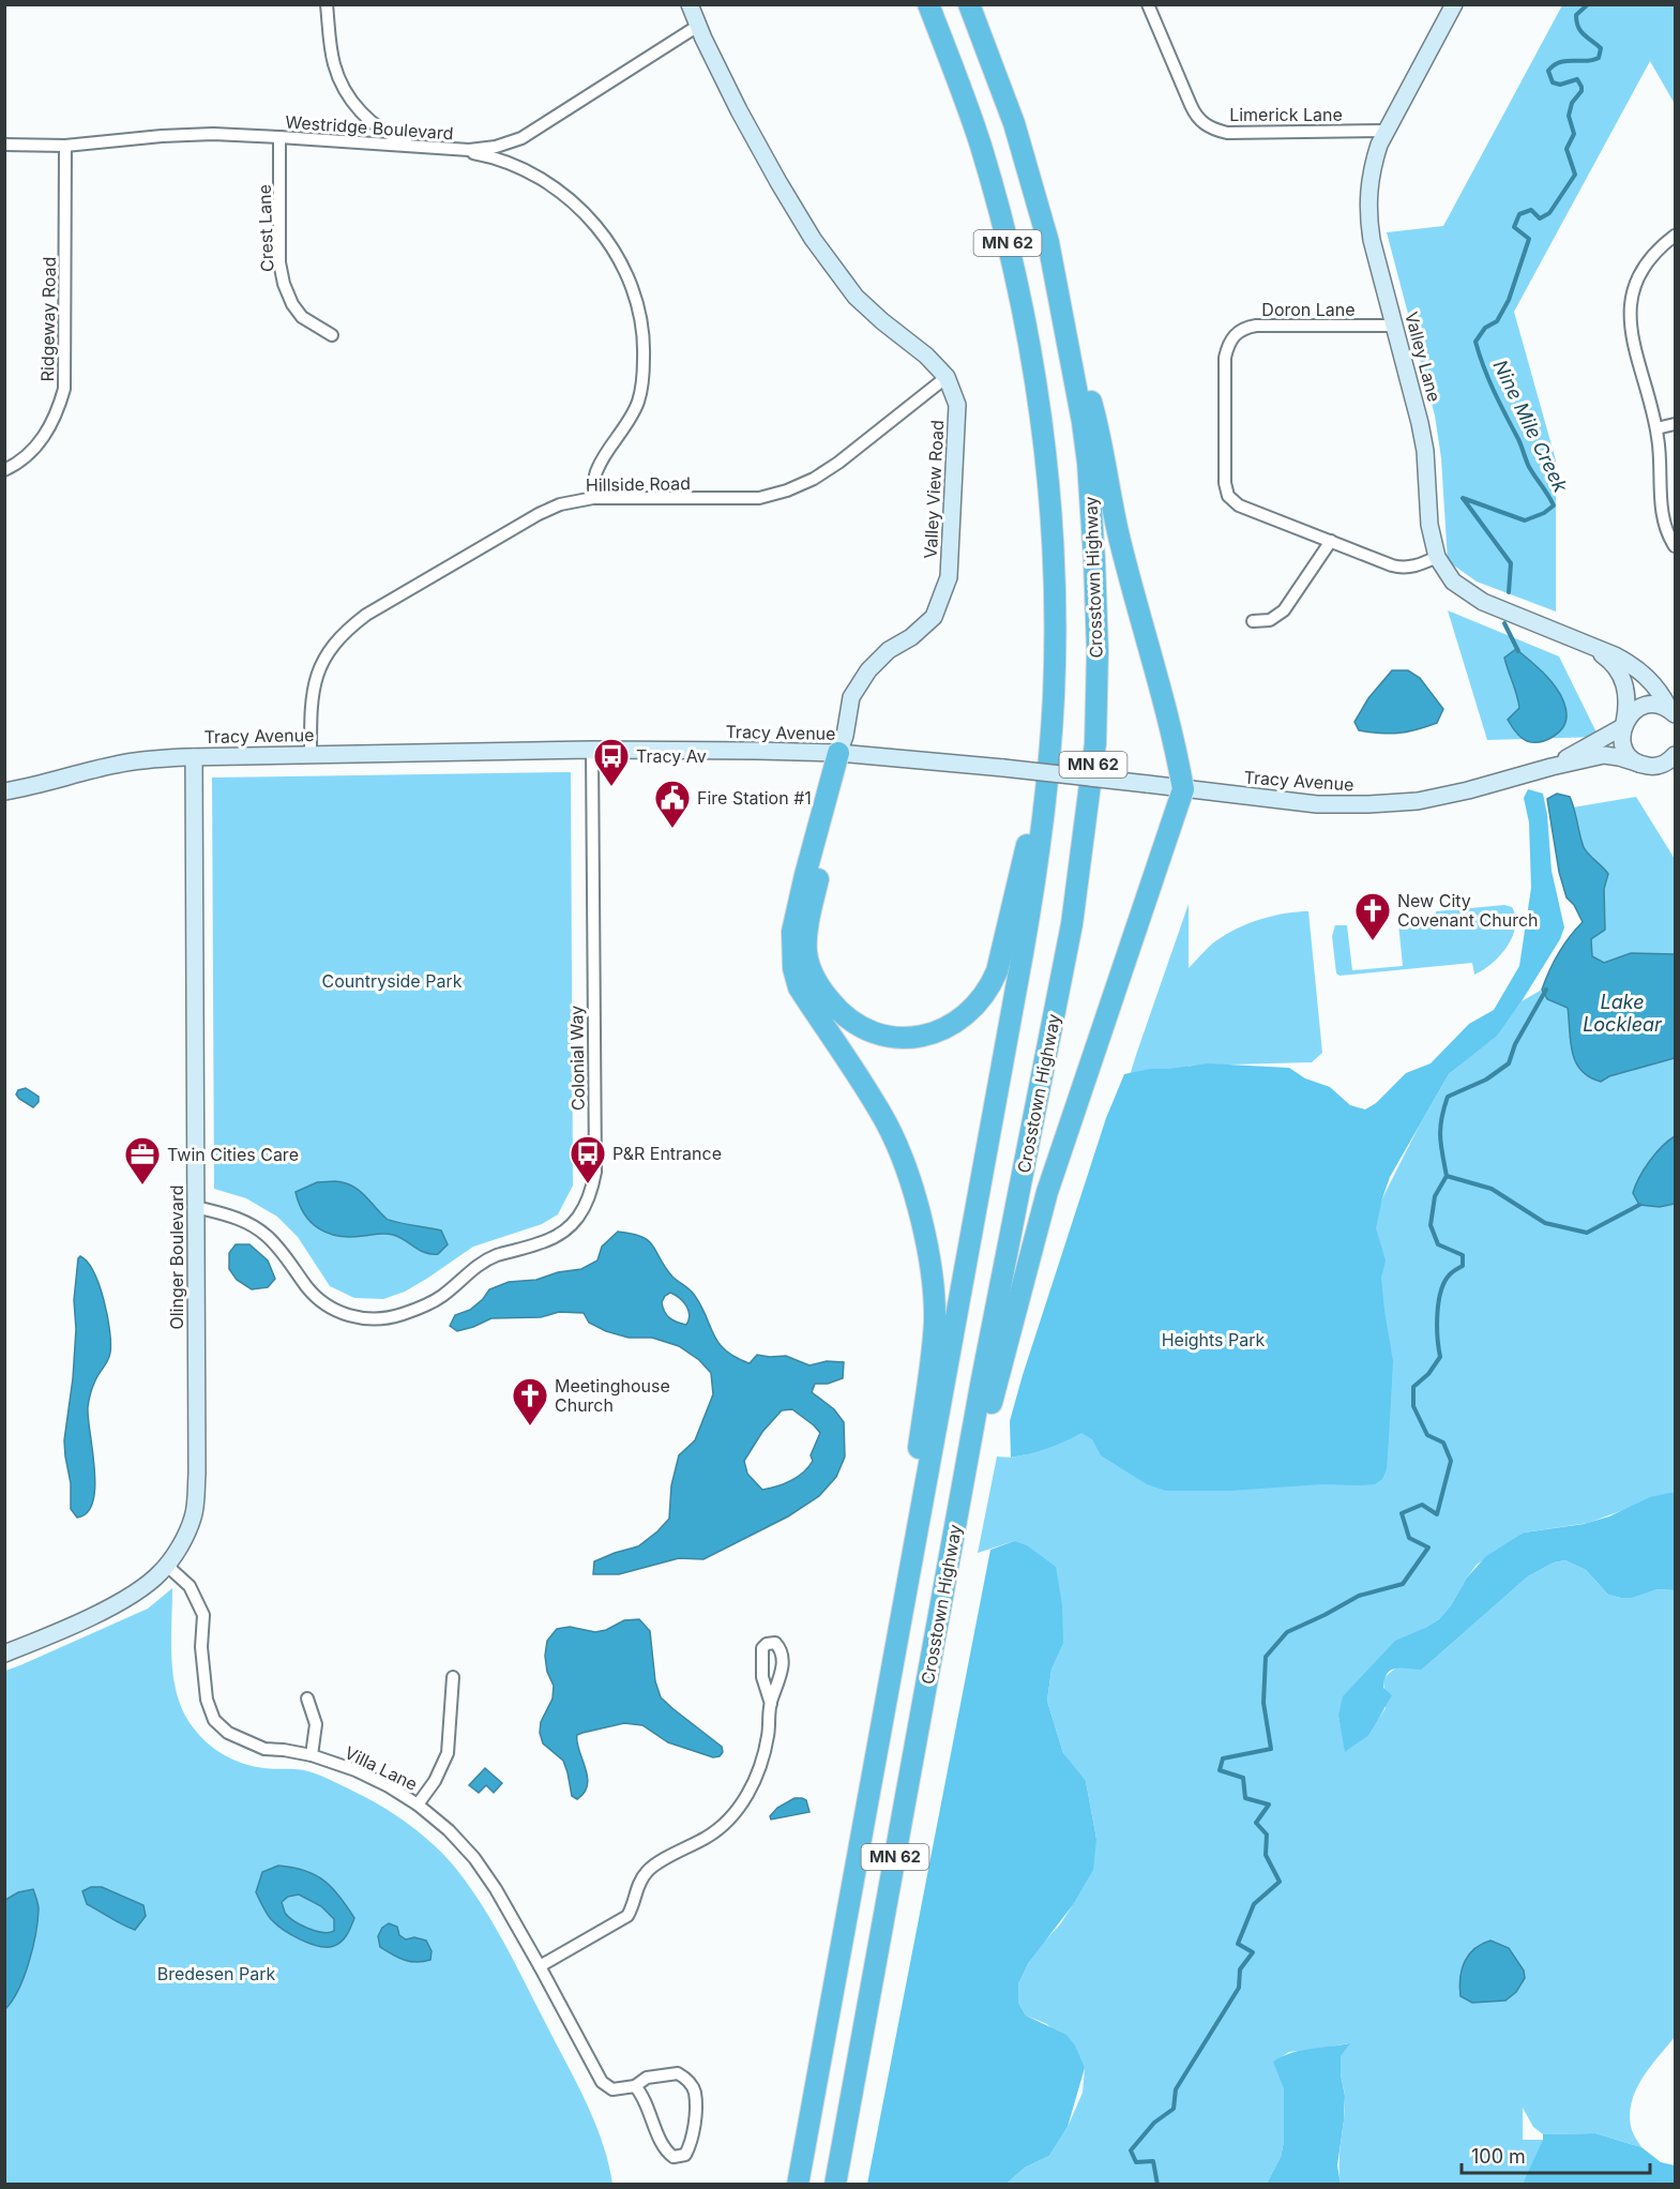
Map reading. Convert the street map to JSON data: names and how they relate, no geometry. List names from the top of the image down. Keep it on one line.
{"streets":{"highway":["MN 62","Crosstown Highway"],"street":["Limerick Lane","Westridge Boulevard","Crest Lane","Doron Lane","Ridgeway Road","Valley Lane","Hillside Road","Valley View Road","Tracy Avenue","Colonial Way","Olinger Boulevard","Villa Lane"]},"crossings":[["Limerick Lane","Valley Lane"],["Westridge Boulevard","Crest Lane"],["Westridge Boulevard","Ridgeway Road"],["Westridge Boulevard","Valley View Road"],["Doron Lane","Valley Lane"],["Valley Lane","Tracy Avenue"],["Hillside Road","Valley View Road"],["Hillside Road","Tracy Avenue"],["Valley View Road","Tracy Avenue"],["Tracy Avenue","Colonial Way"],["Tracy Avenue","Olinger Boulevard"],["Colonial Way","Olinger Boulevard"],["Olinger Boulevard","Villa Lane"]],"water":["Nine Mile Creek","Lake Locklear"],"parks":["Countryside Park","Heights Park","Bredesen Park"],"places":{"bus stop":["Tracy Av","P&R Entrance"],"public building":["Fire Station #1"],"church":["New City Covenant Church","Meetinghouse Church"],"office":["Twin Cities Care"]},"scale_bar":"100 m"}
